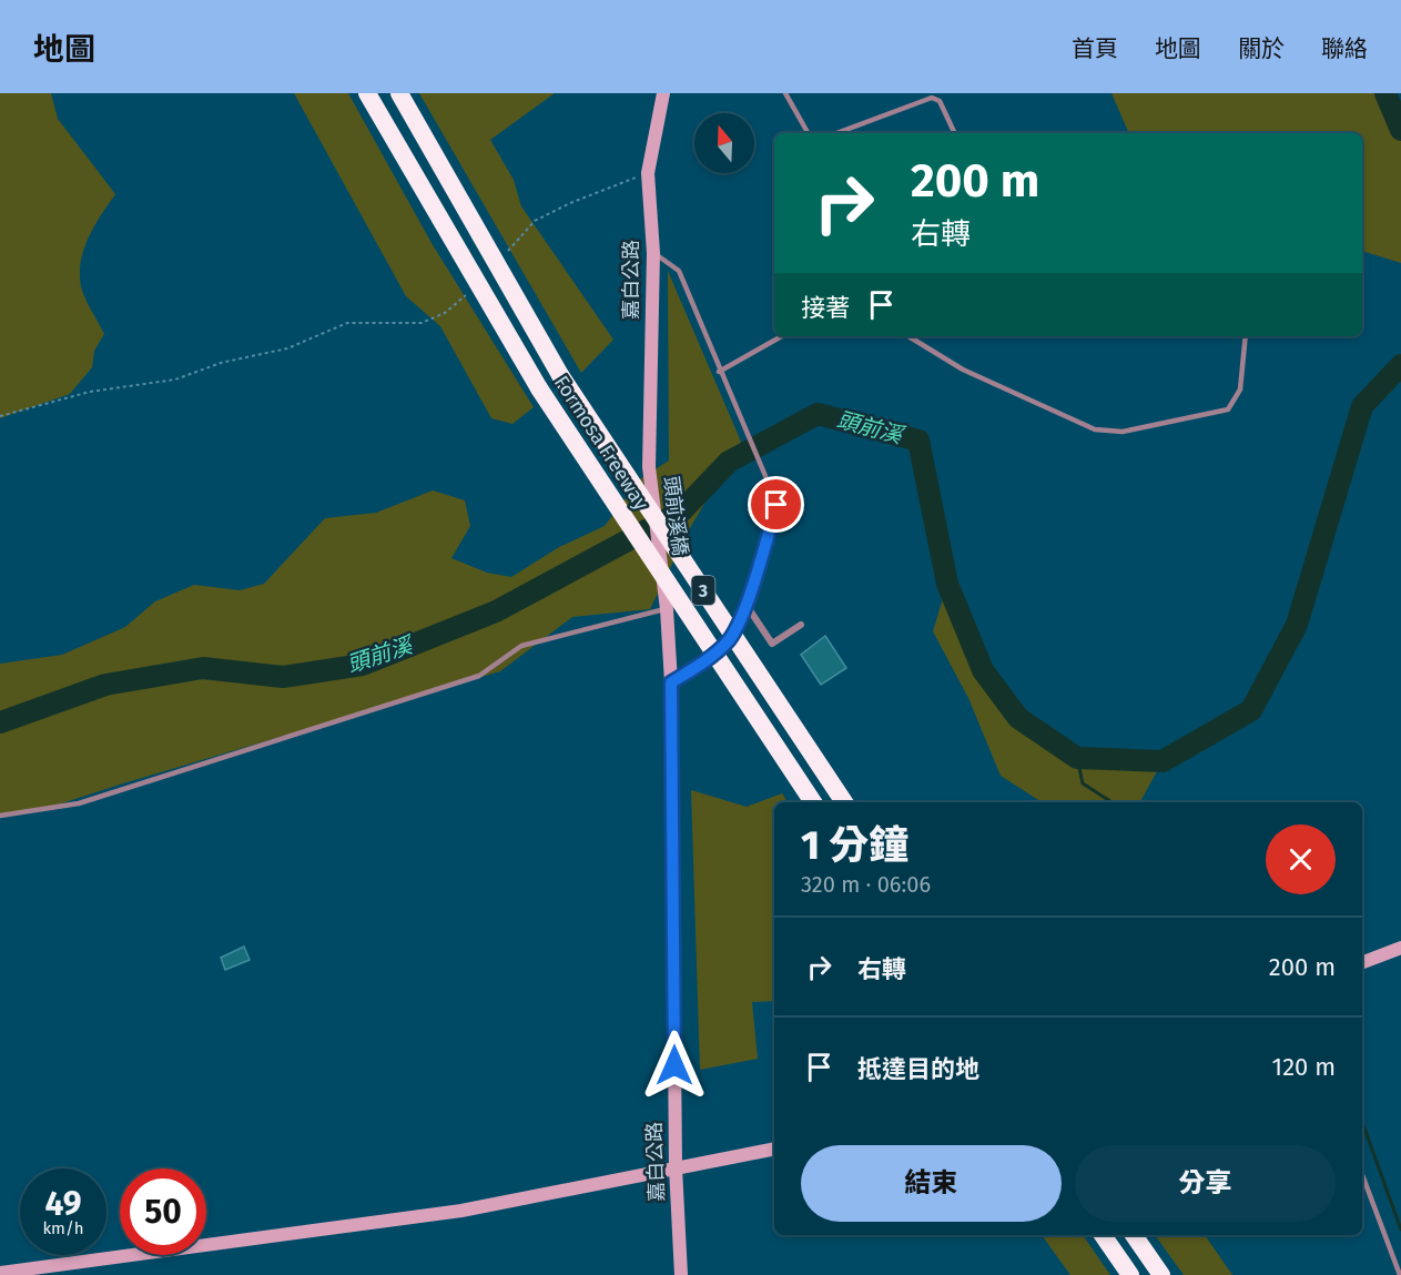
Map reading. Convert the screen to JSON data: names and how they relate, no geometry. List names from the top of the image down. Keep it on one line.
{"streets":{"highway":["Formosa Freeway","3"],"main road":["嘉白公路","頭前溪橋"]},"crossings":[["嘉白公路","頭前溪橋"]],"water":["頭前溪"],"north":"top","page":{"header":"地圖","nav":["首頁","地圖","關於","聯絡"],"turn":["200 m","右轉"],"then":"接著","heading":["1 分鐘","320 m · 06:06"],"list":[{"name":"右轉","value":"200 m"},{"name":"抵達目的地","value":"120 m"}],"buttons":["結束","分享"],"speed":"49 km/h","limit":"50"}}
